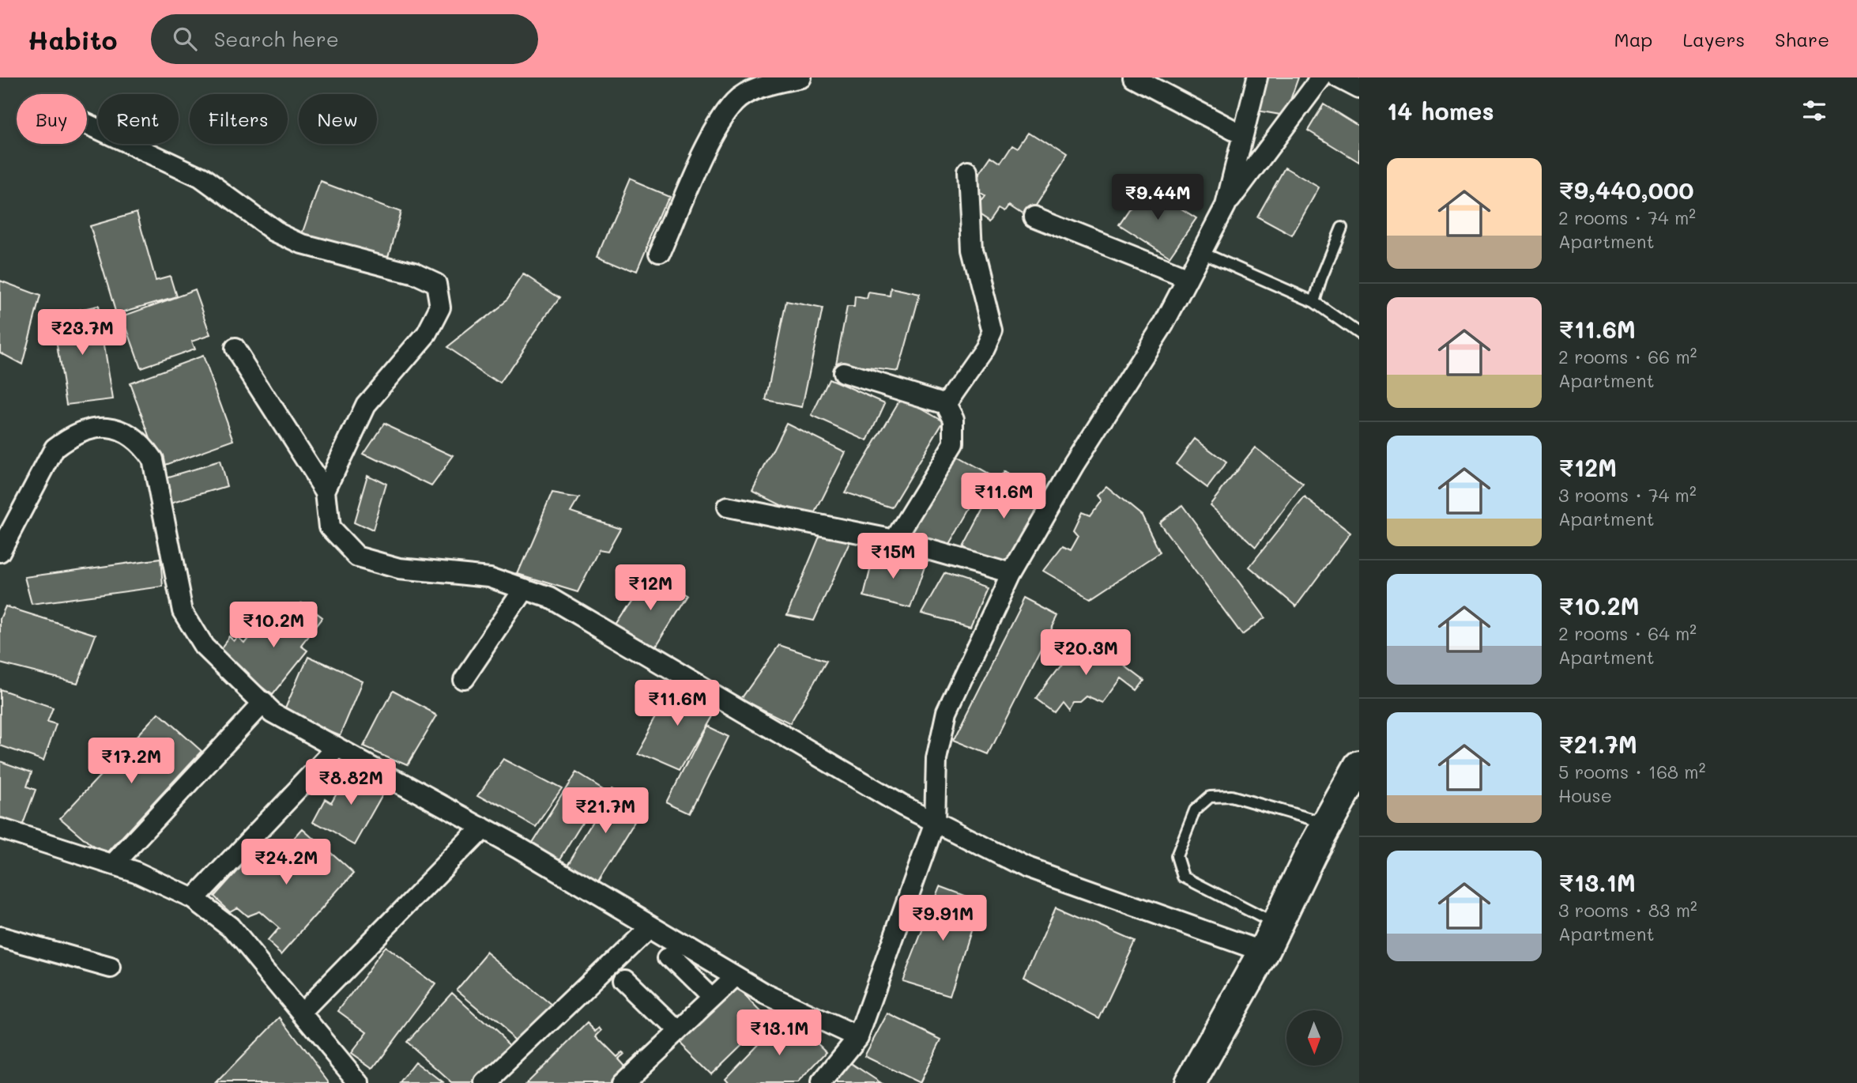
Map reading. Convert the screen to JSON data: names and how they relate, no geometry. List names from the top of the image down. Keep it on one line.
{"north":"bottom","page":{"header":"Habito","search":"Search here","nav":["Map","Layers","Share"],"heading":"14 homes","chip":["Buy","Rent","Filters","New"],"list":[{"name":"₹9,440,000","note":"2 rooms · 74 m² · Apartment"},{"name":"₹11.6M","note":"2 rooms · 66 m² · Apartment"},{"name":"₹12M","note":"3 rooms · 74 m² · Apartment"},{"name":"₹10.2M","note":"2 rooms · 64 m² · Apartment"},{"name":"₹21.7M","note":"5 rooms · 168 m² · House"},{"name":"₹13.1M","note":"3 rooms · 83 m² · Apartment"}],"price":["₹9.44M","₹23.7M","₹11.6M","₹15M","₹12M","₹10.2M","₹20.3M","₹11.6M","₹17.2M","₹8.82M","₹21.7M","₹24.2M","₹9.91M","₹13.1M"]}}
